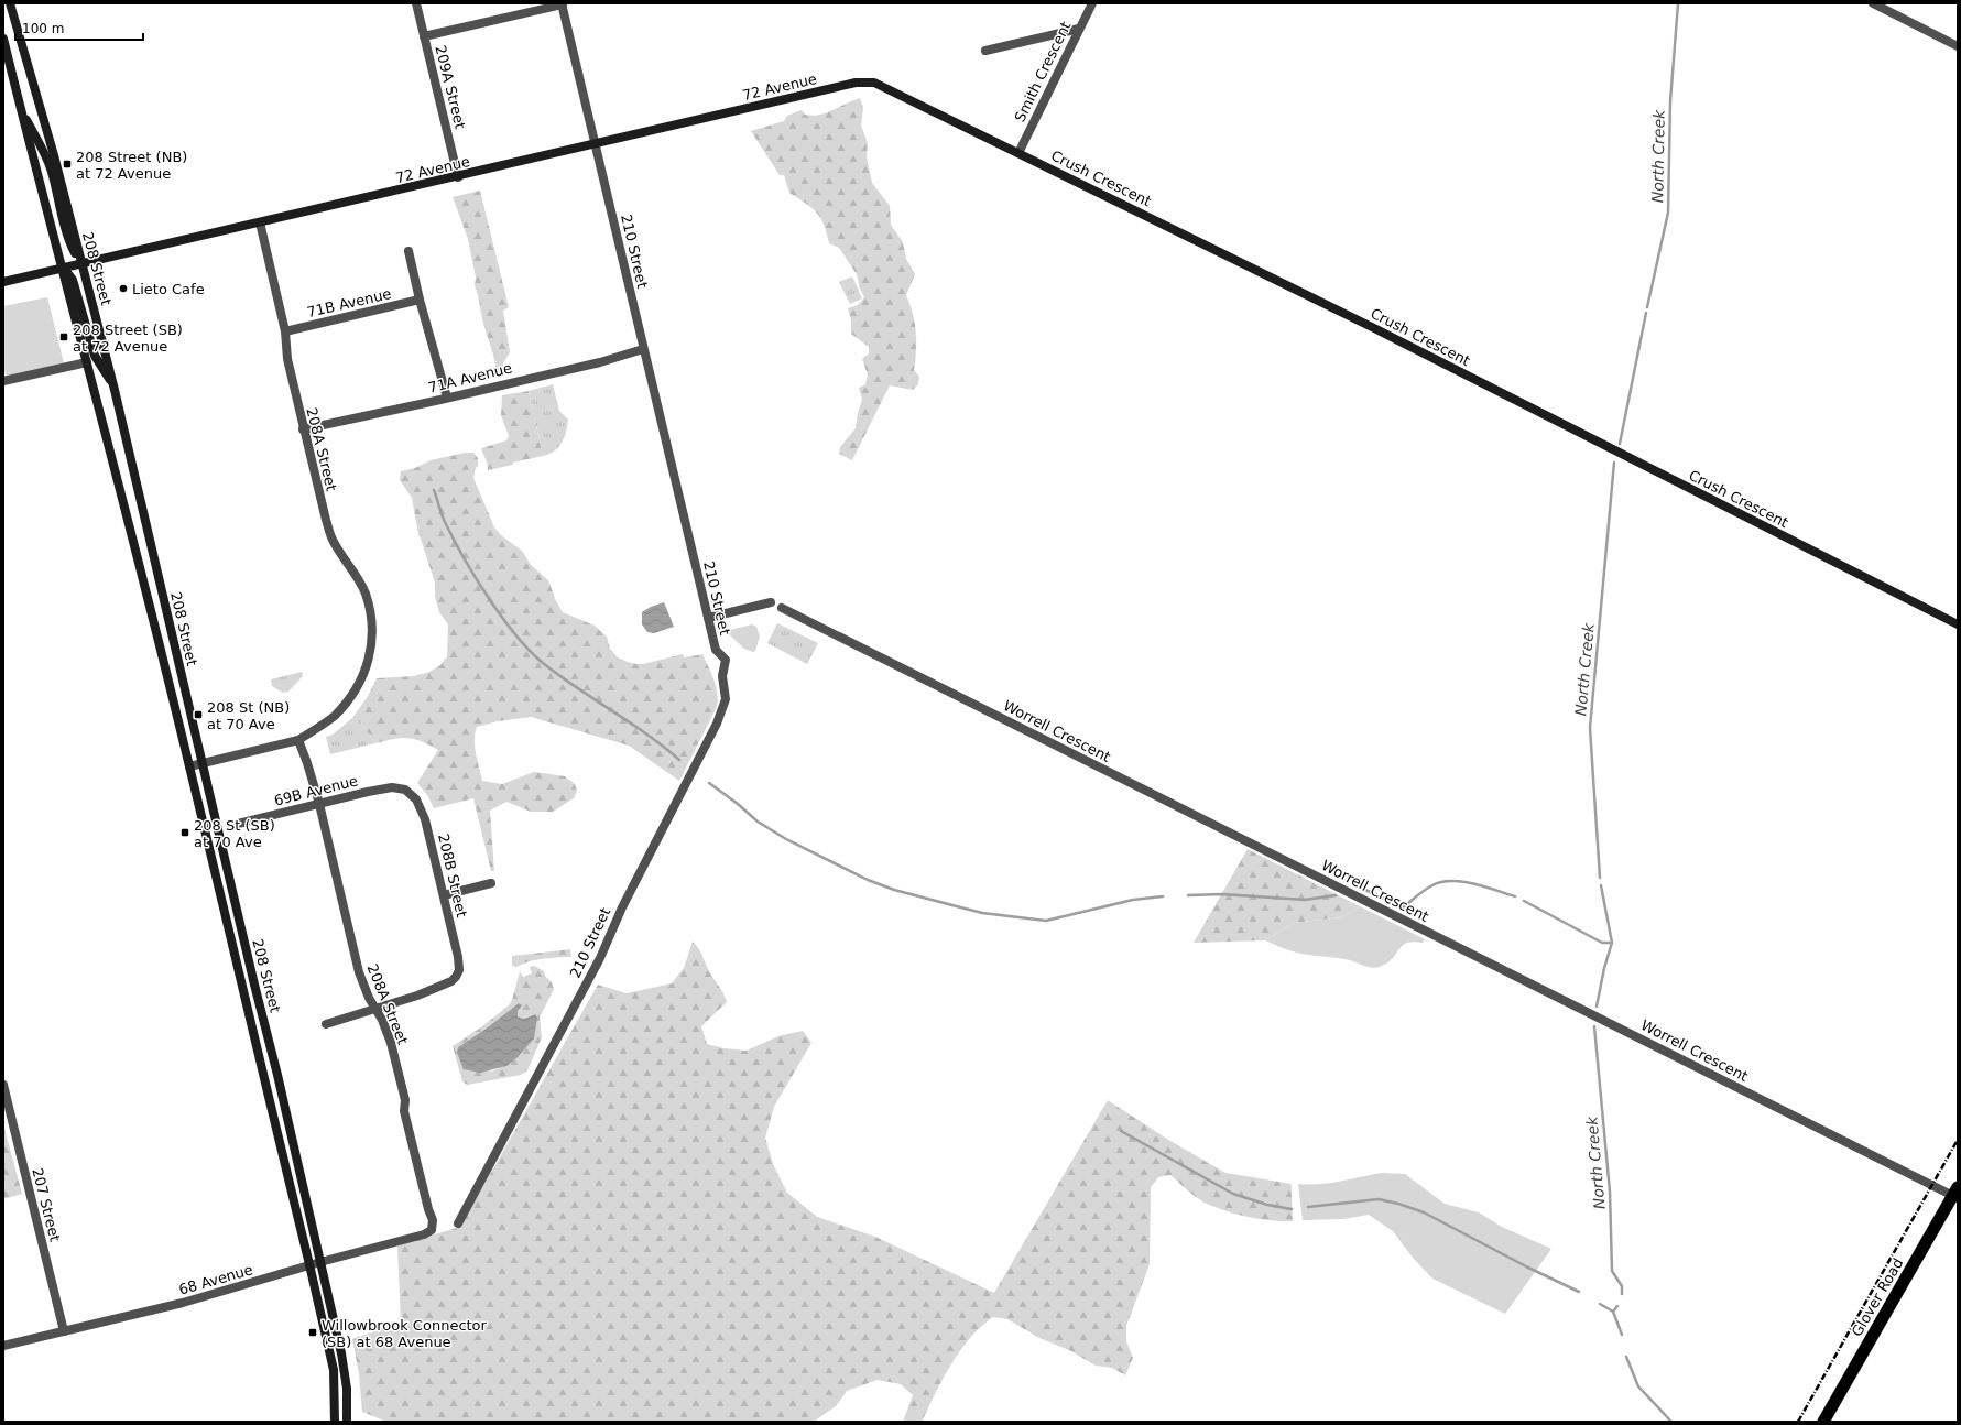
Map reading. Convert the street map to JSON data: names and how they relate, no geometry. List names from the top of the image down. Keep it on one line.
{"streets":{"highway":["Glover Road"],"main road":["72 Avenue","Crush Crescent","208 Street"],"street":["Smith Crescent","209A Street","210 Street","71B Avenue","71A Avenue","208A Street","Worrell Crescent","69B Avenue","208B Street","207 Street","68 Avenue"]},"crossings":[["Smith Crescent","Crush Crescent"],["209A Street","72 Avenue"],["72 Avenue","Crush Crescent"],["72 Avenue","210 Street"],["72 Avenue","208 Street"],["72 Avenue","208A Street"],["210 Street","71A Avenue"],["208 Street","68 Avenue"],["71B Avenue","208A Street"],["71A Avenue","208A Street"],["208A Street","69B Avenue"],["208A Street","208B Street"],["208A Street","68 Avenue"],["Worrell Crescent","Glover Road"],["69B Avenue","208B Street"],["207 Street","68 Avenue"]],"water":["North Creek"],"places":{"transit":["208 Street (NB) at 72 Avenue","208 Street (SB) at 72 Avenue","208 St (NB) at 70 Ave","208 St (SB) at 70 Ave","Willowbrook Connector (SB) at 68 Avenue"],"other":["Lieto Cafe"]},"scale_bar":"100 m"}
